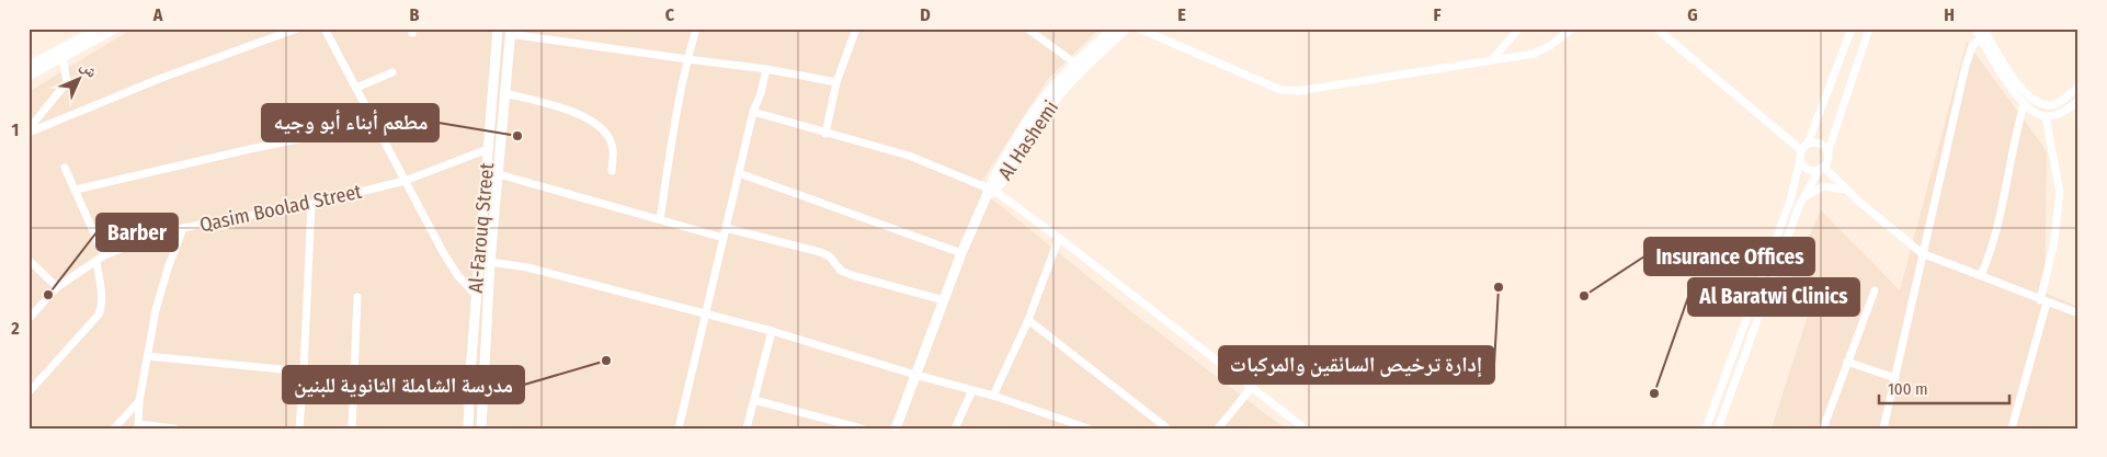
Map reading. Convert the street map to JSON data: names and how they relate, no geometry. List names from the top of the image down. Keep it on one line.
{"streets":{"street":["Al Hashemi","Qasim Boolad Street","Al-Farouq Street"]},"crossings":[["Qasim Boolad Street","Al-Farouq Street"]],"places":["مطعم أبناء أبو وجيه","إدارة ترخيص السائقين والمركبات","Barber","Insurance Offices","مدرسة الشاملة الثانوية للبنين","Al Baratwi Clinics"],"scale_bar":"100 m","north":"top right","grid":{"columns":["A","B","C","D","E","F","G","H"],"rows":["1","2"]}}
